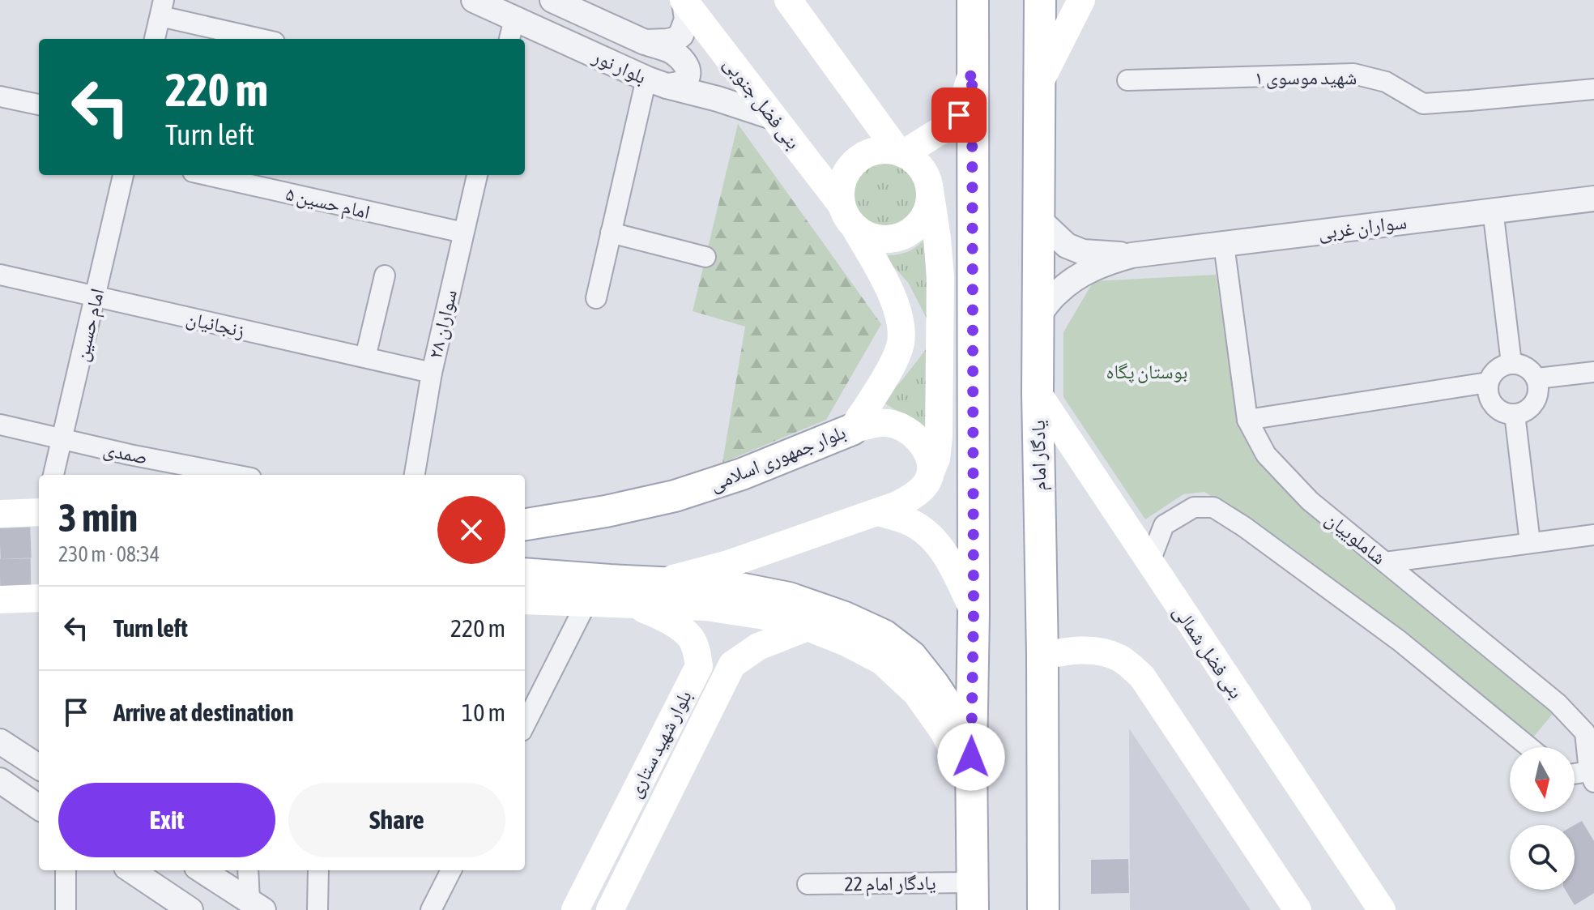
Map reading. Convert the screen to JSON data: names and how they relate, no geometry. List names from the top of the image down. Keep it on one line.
{"streets":{"main road":["بنی فضل جنوبی","یادگار امام","بلوار جمهوری اسلامی","بنی فضل شمالی","بلوار شهید ستاری"],"street":["بلوار نور","شهید موسوی ۱","امام حسین ۵","سواران غربی","زنجانیان","سواران ۲۸","امام حسین","صمدی","شاملوییان","یادگار امام 22"]},"crossings":[["بلوار نور","بنی فضل جنوبی"],["بنی فضل جنوبی","بلوار جمهوری اسلامی"],["امام حسین ۵","سواران ۲۸"],["سواران غربی","شاملوییان"],["زنجانیان","سواران ۲۸"],["زنجانیان","امام حسین"],["امام حسین","صمدی"],["یادگار امام","بنی فضل شمالی"]],"parks":["بوستان پگاه"],"north":"bottom","page":{"turn":["220 m","Turn left"],"heading":["3 min","230 m · 08:34"],"list":[{"name":"Turn left","value":"220 m"},{"name":"Arrive at destination","value":"10 m"}],"buttons":["Exit","Share"]}}
